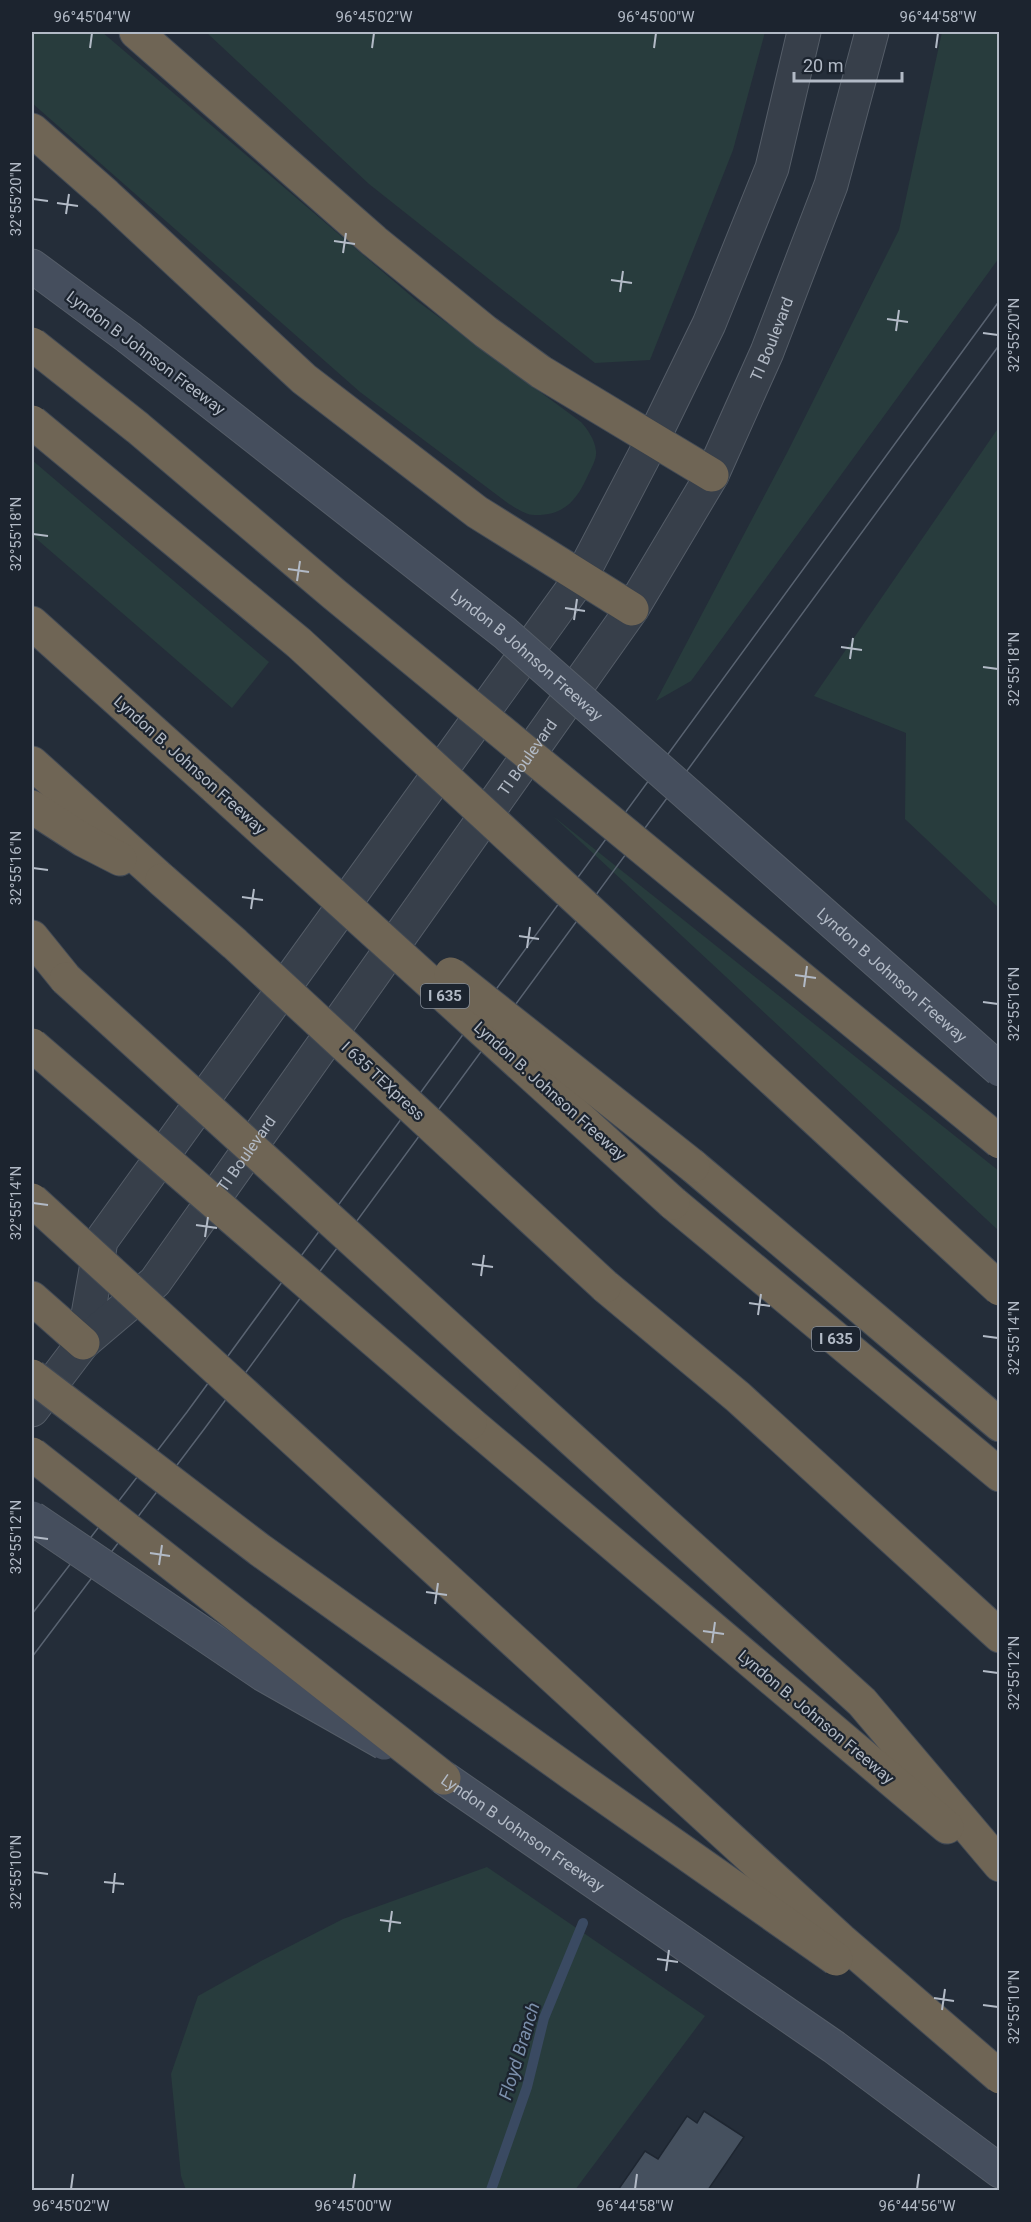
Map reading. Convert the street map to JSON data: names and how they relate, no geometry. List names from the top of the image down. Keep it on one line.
{"streets":{"highway":["Lyndon B. Johnson Freeway","I 635","I 635 TEXpress"],"main road":["Lyndon B Johnson Freeway"],"street":["TI Boulevard"]},"water":["Floyd Branch"],"scale_bar":"20 m","coordinates":["96°45'04\"W","96°45'02\"W","96°45'00\"W","96°44'58\"W","32°55'20\"N","32°55'18\"N","32°55'16\"N","32°55'14\"N","32°55'12\"N","32°55'10\"N","96°44'56\"W"]}
